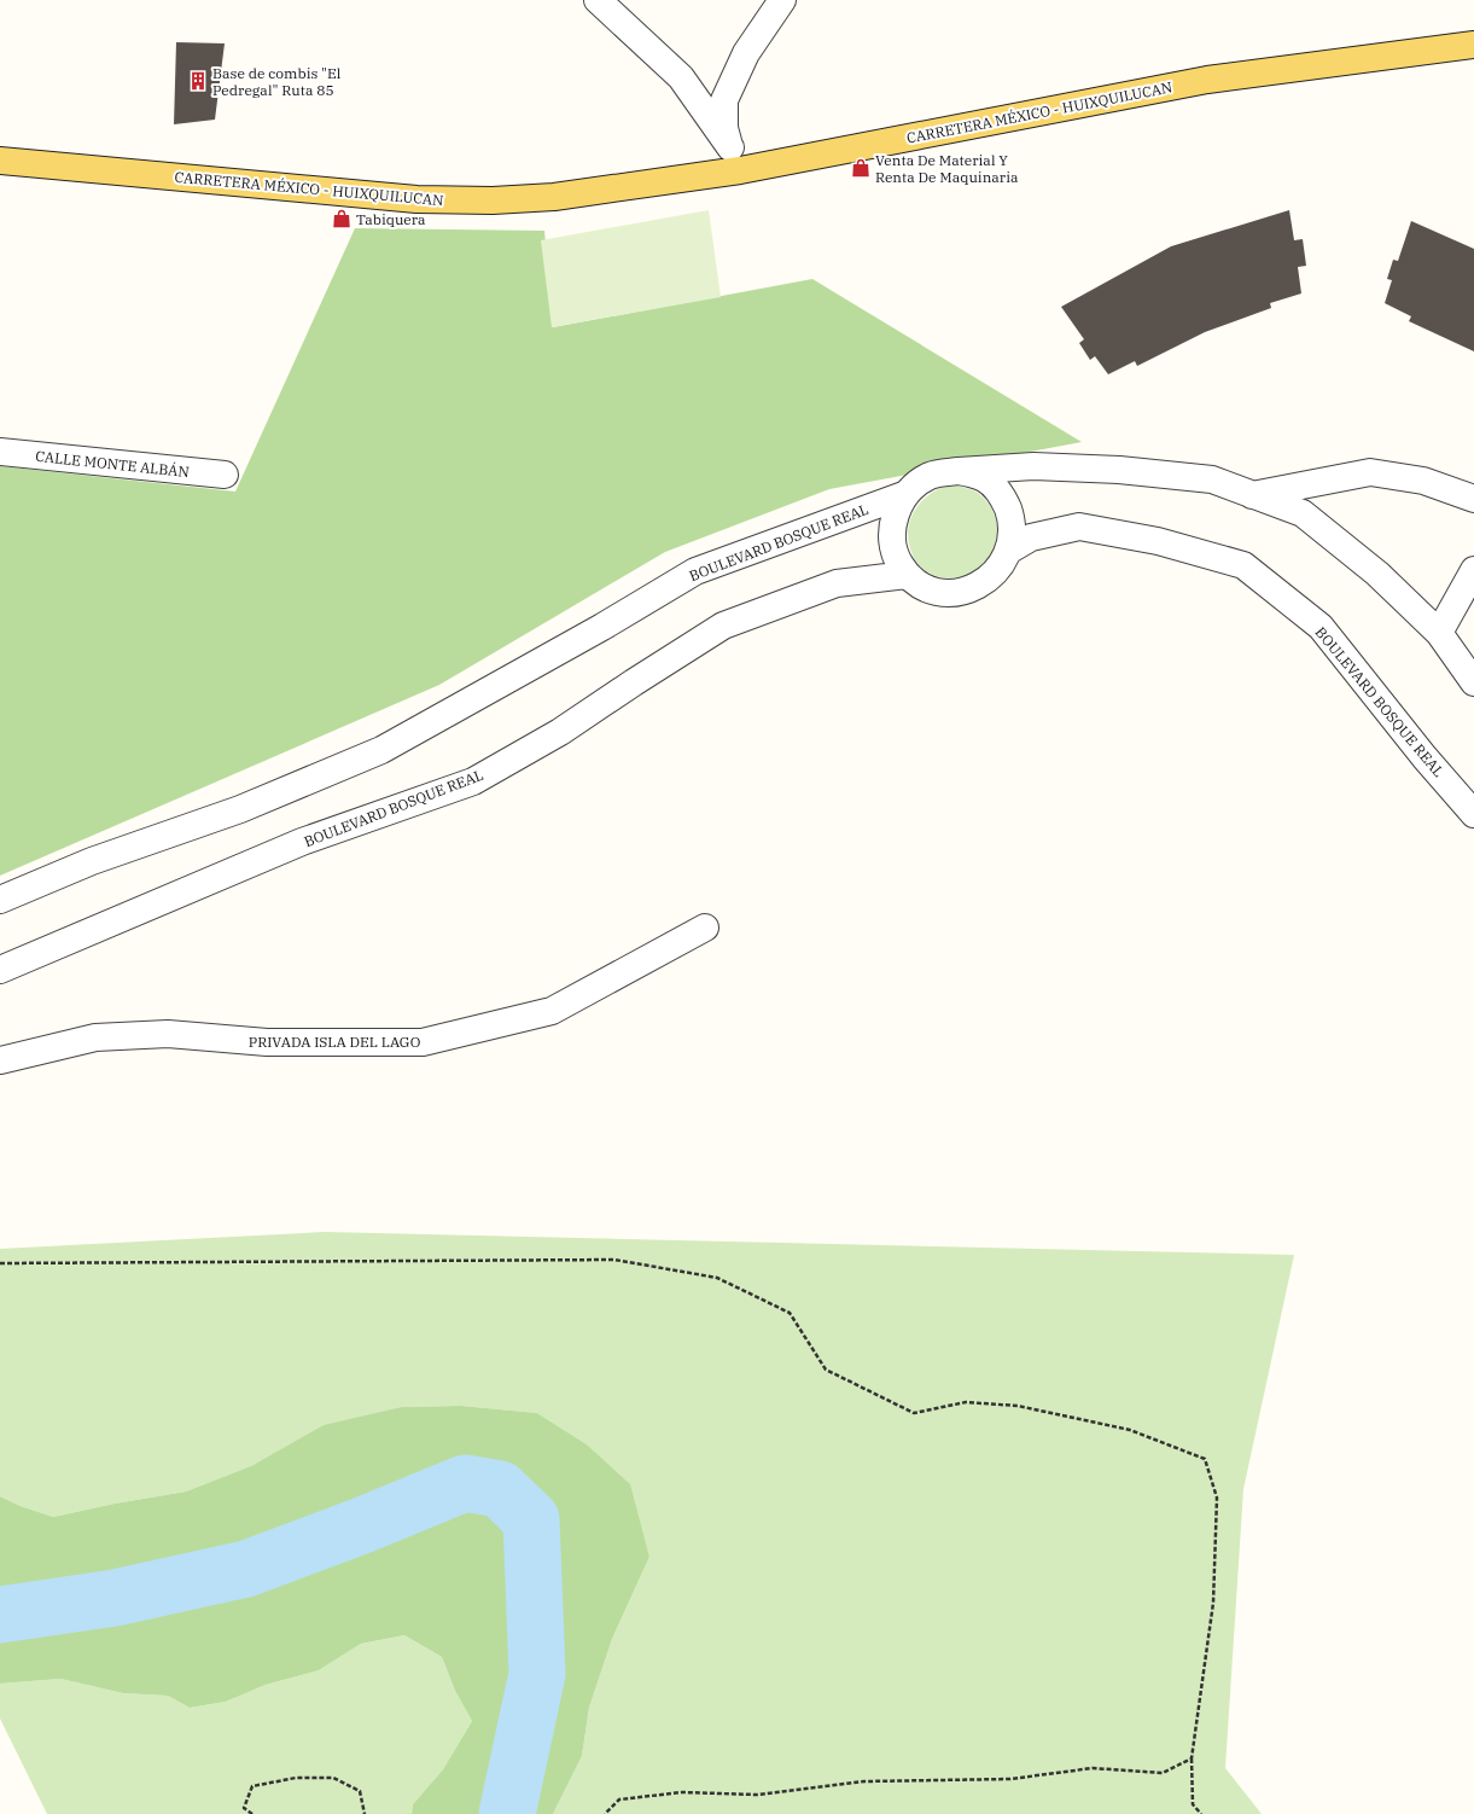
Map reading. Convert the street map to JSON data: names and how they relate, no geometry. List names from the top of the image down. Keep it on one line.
{"streets":{"main road":["CARRETERA MÉXICO - HUIXQUILUCAN"],"street":["CALLE MONTE ALBÁN","BOULEVARD BOSQUE REAL","PRIVADA ISLA DEL LAGO"]},"places":{"building":["Base de combis \"El Pedregal\" Ruta 85"],"shop":["Venta De Material Y Renta De Maquinaria","Tabiquera"]}}
